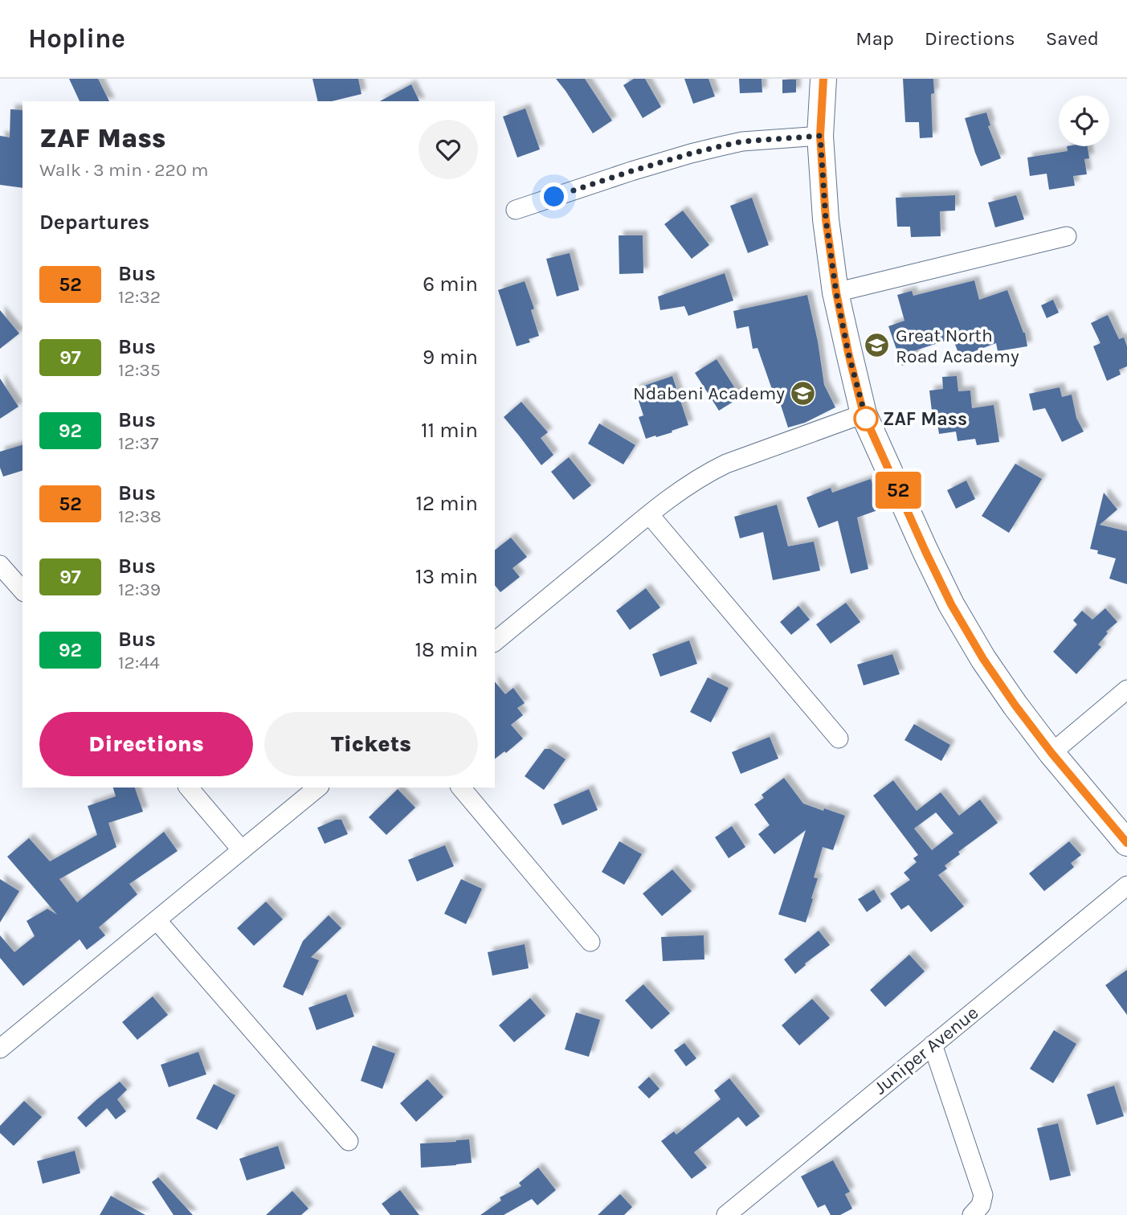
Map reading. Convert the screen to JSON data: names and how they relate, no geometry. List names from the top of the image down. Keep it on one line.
{"streets":{"street":["Juniper Avenue"]},"places":{"school or university":["Great North Road Academy","Ndabeni Academy"],"other":["ZAF Mass"]},"lines":["bus line 52"],"page":{"header":"Hopline","nav":["Map","Directions","Saved"],"on_map":"52","heading":[["ZAF Mass","Walk · 3 min · 220 m"],"Departures"],"list":[{"mark":"52","name":"Bus","note":"12:32","value":"6 min"},{"mark":"97","name":"Bus","note":"12:35","value":"9 min"},{"mark":"92","name":"Bus","note":"12:37","value":"11 min"},{"mark":"52","name":"Bus","note":"12:38","value":"12 min"},{"mark":"97","name":"Bus","note":"12:39","value":"13 min"},{"mark":"92","name":"Bus","note":"12:44","value":"18 min"}],"buttons":["Directions","Tickets"]}}
